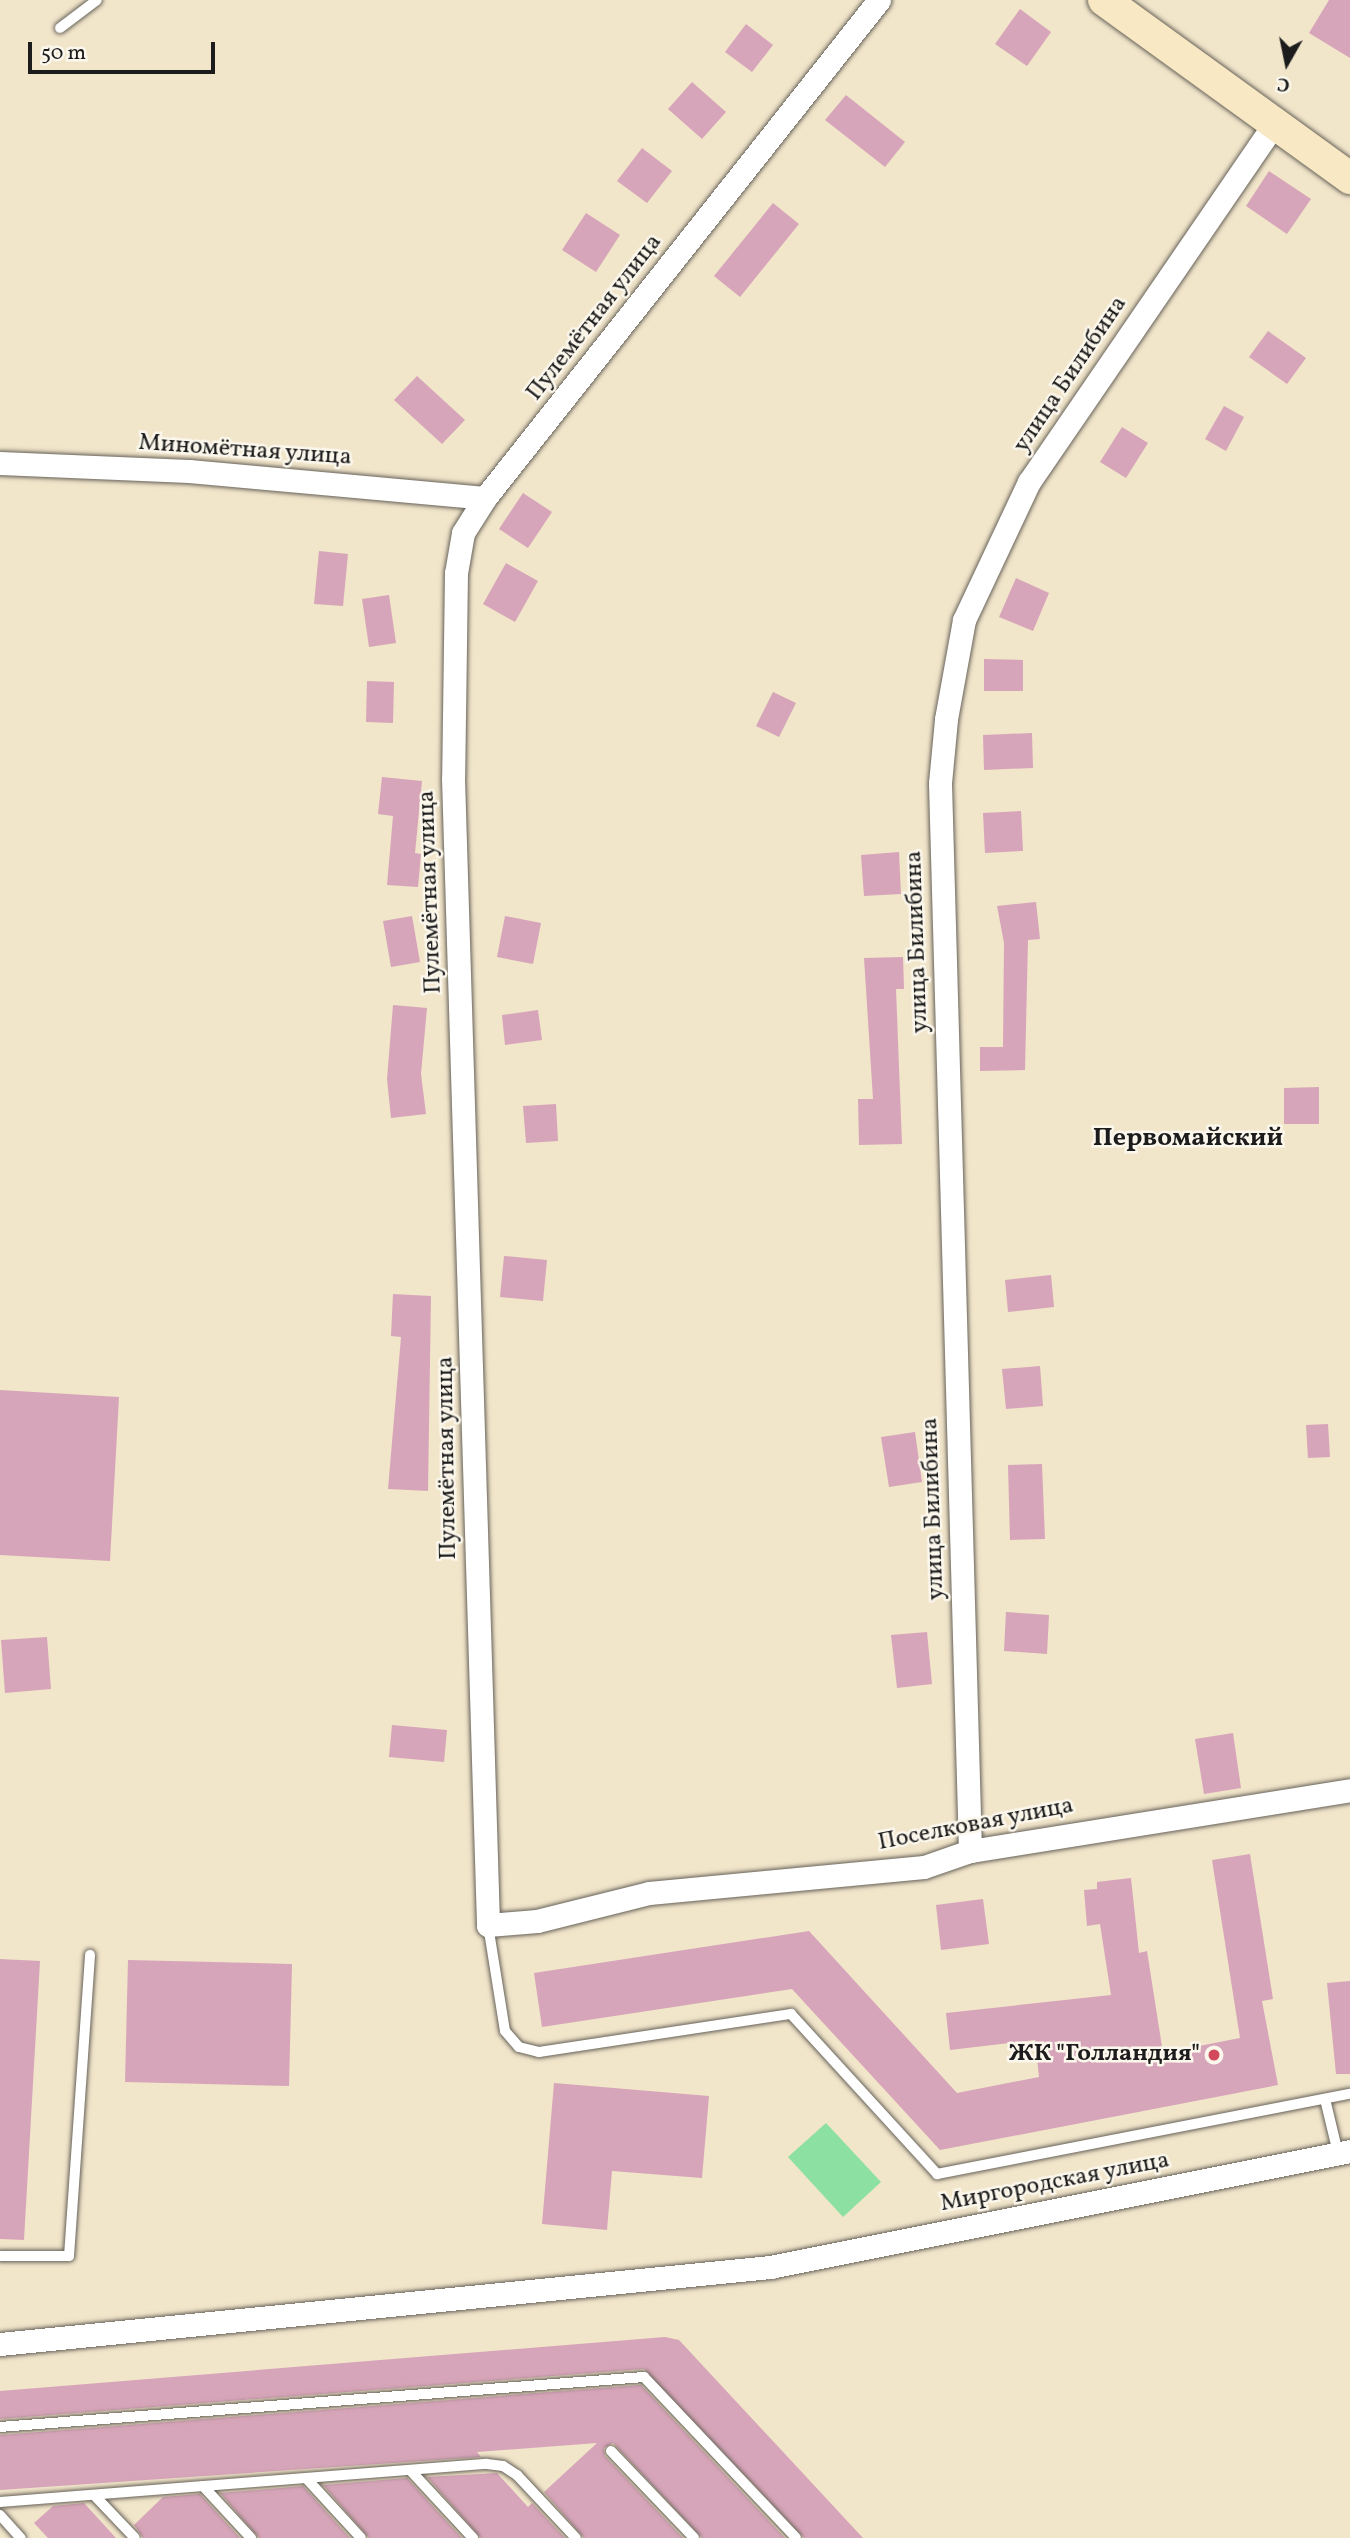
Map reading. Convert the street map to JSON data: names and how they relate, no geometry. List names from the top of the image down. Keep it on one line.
{"streets":{"street":["Пулемётная улица","улица Билибина","Миномётная улица","Поселковая улица","Миргородская улица"]},"crossings":[["Пулемётная улица","Миномётная улица"],["Пулемётная улица","Поселковая улица"],["улица Билибина","Поселковая улица"]],"districts":["Первомайский"],"places":["ЖК \"Голландия\""],"scale_bar":"50 m","north":"bottom"}
